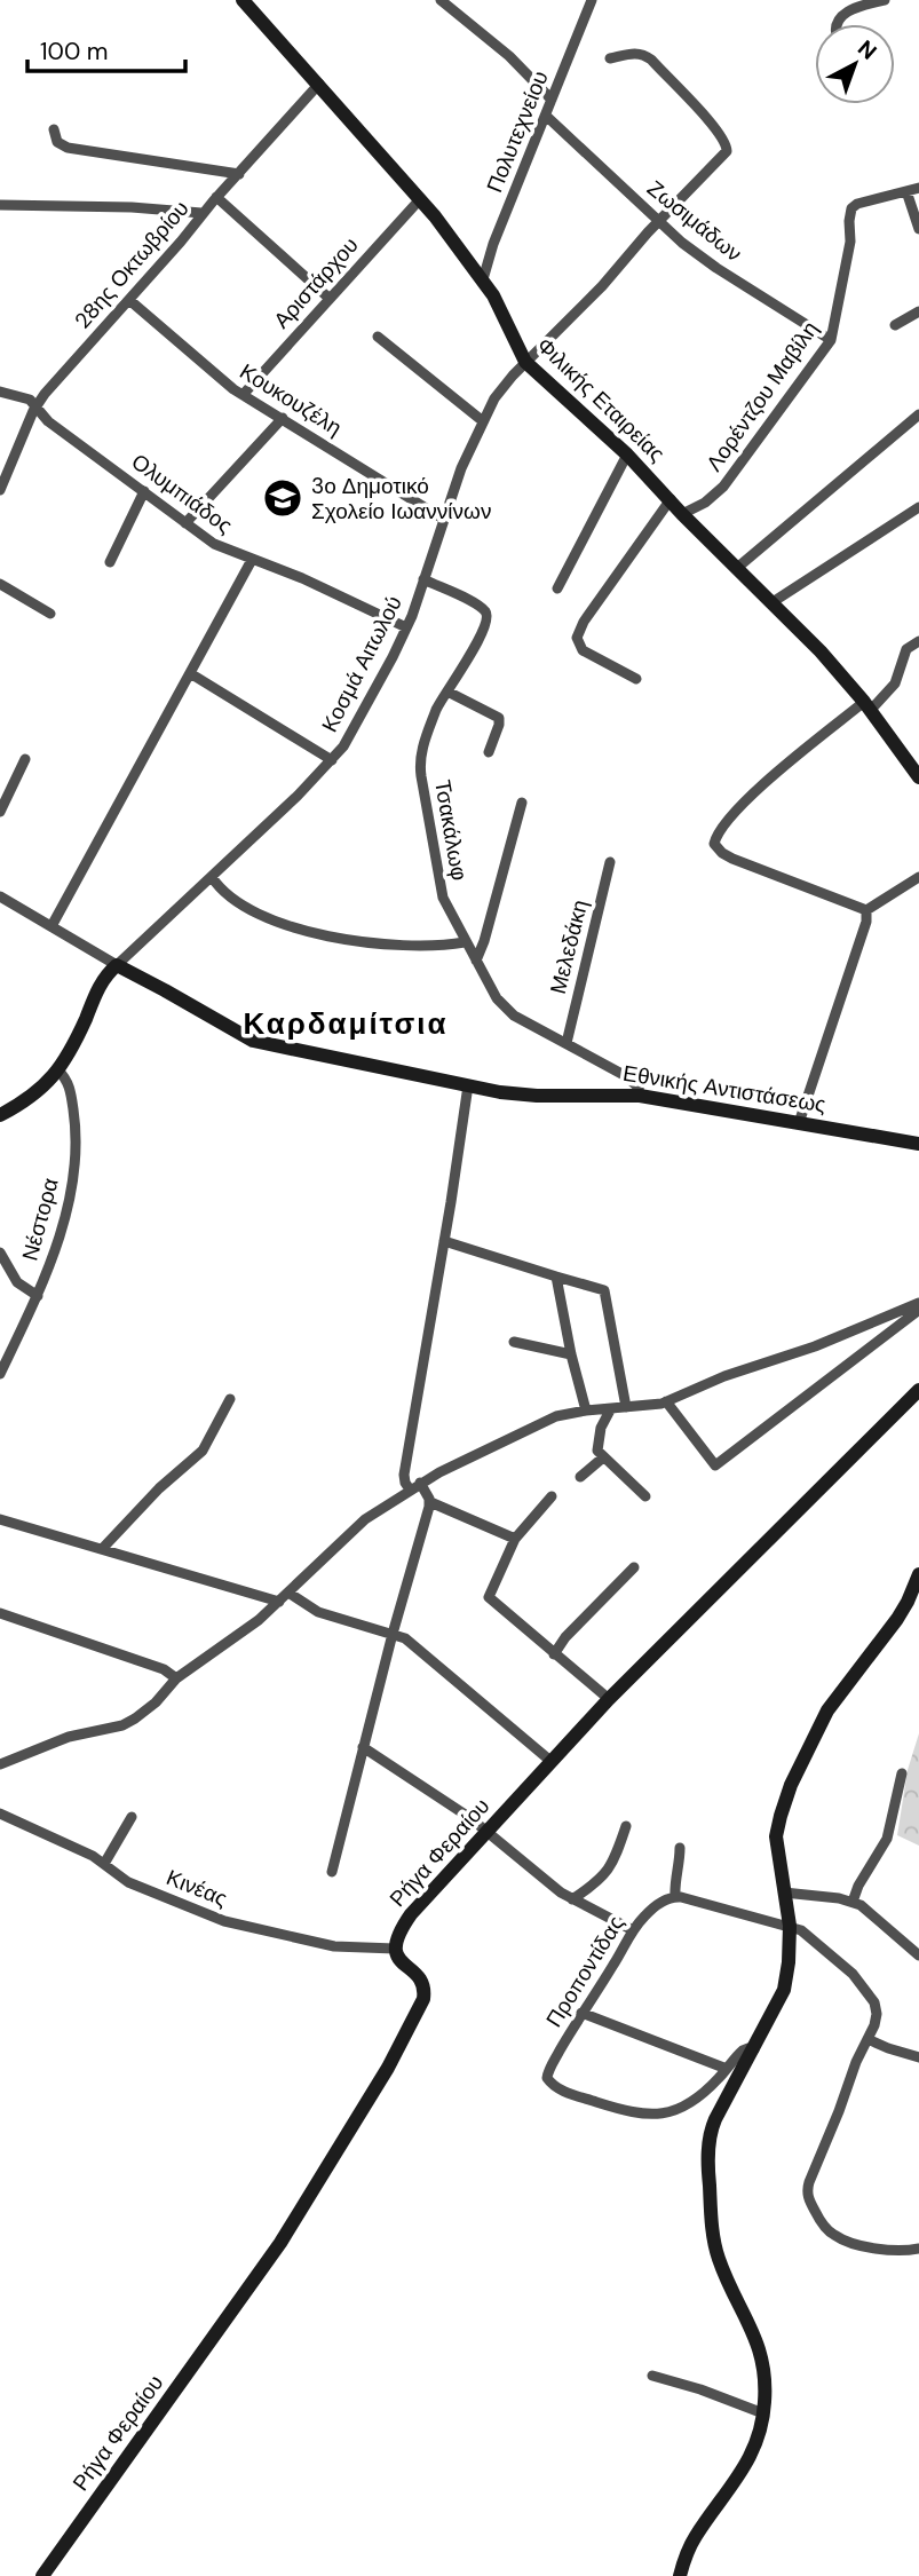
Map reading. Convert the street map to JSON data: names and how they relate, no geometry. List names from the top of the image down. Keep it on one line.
{"streets":{"street":["Πολυτεχνείου","Ζωσιμάδων","28ης Οκτωβρίου","Αριστάρχου","Λορέντζου Μαβίλη","Κουκουζέλη","Φιλικής Εταιρείας","Ολυμπιάδος","Κοσμά Αιτωλού","Τσακάλωφ","Μελεδάκη","Εθνικής Αντιστάσεως","Νέστορα","Ρήγα Φεραίου","Κινέας","Προποντίδας"]},"crossings":[["Πολυτεχνείου","Ζωσιμάδων"],["Πολυτεχνείου","Φιλικής Εταιρείας"],["Ζωσιμάδων","Λορέντζου Μαβίλη"],["Ζωσιμάδων","Κοσμά Αιτωλού"],["28ης Οκτωβρίου","Κουκουζέλη"],["28ης Οκτωβρίου","Φιλικής Εταιρείας"],["28ης Οκτωβρίου","Ολυμπιάδος"],["Αριστάρχου","Κουκουζέλη"],["Αριστάρχου","Φιλικής Εταιρείας"],["Λορέντζου Μαβίλη","Φιλικής Εταιρείας"],["Κουκουζέλη","Κοσμά Αιτωλού"],["Φιλικής Εταιρείας","Κοσμά Αιτωλού"],["Ολυμπιάδος","Κοσμά Αιτωλού"],["Κοσμά Αιτωλού","Τσακάλωφ"],["Κοσμά Αιτωλού","Εθνικής Αντιστάσεως"],["Τσακάλωφ","Μελεδάκη"],["Τσακάλωφ","Εθνικής Αντιστάσεως"],["Ρήγα Φεραίου","Κινέας"]],"districts":["Καρδαμίτσια"],"places":{"school or university":["3ο Δημοτικό Σχολείο Ιωαννίνων"]},"scale_bar":"100 m","north":"top right"}
